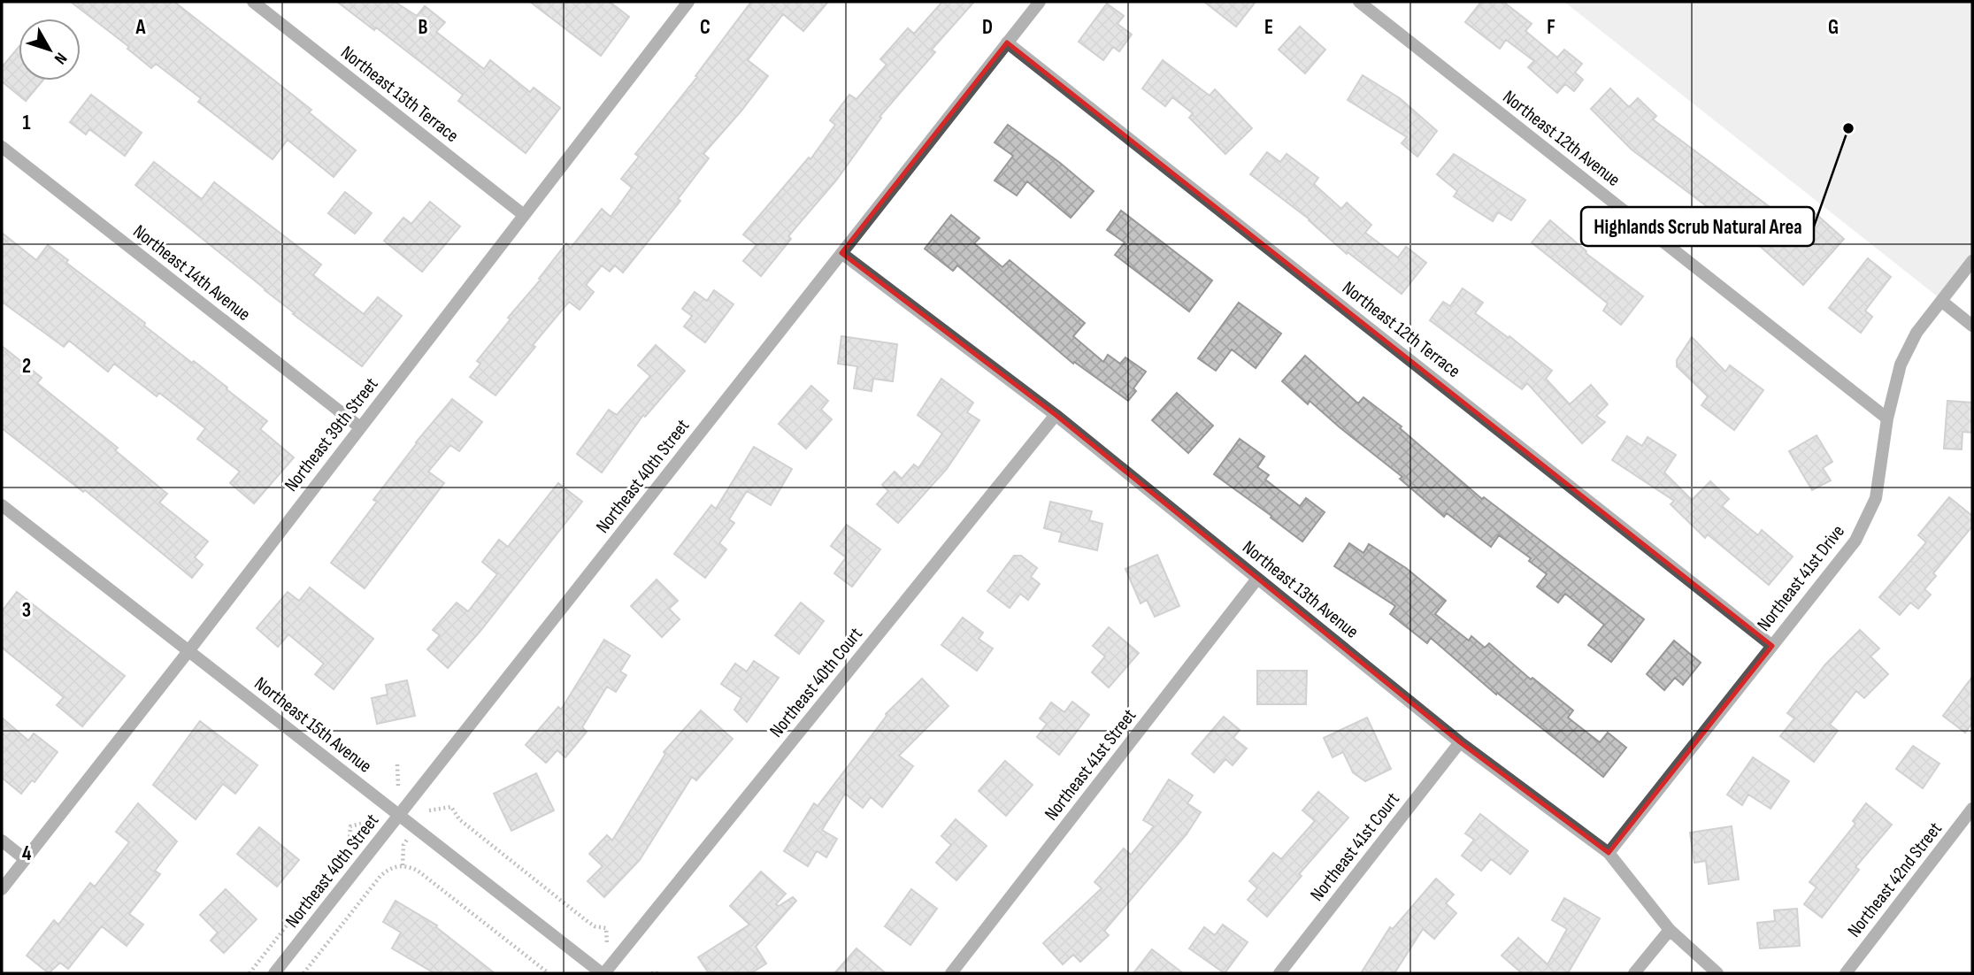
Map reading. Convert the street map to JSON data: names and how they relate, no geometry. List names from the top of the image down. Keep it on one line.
{"streets":{"street":["Northeast 13th Terrace","Northeast 12th Avenue","Northeast 14th Avenue","Northeast 12th Terrace","Northeast 39th Street","Northeast 40th Street","Northeast 41st Drive","Northeast 13th Avenue","Northeast 40th Court","Northeast 15th Avenue","Northeast 41st Street","Northeast 41st Court","Northeast 42nd Street"]},"crossings":[["Northeast 13th Terrace","Northeast 39th Street"],["Northeast 12th Avenue","Northeast 41st Drive"],["Northeast 14th Avenue","Northeast 39th Street"],["Northeast 12th Terrace","Northeast 40th Street"],["Northeast 12th Terrace","Northeast 41st Drive"],["Northeast 39th Street","Northeast 15th Avenue"],["Northeast 40th Street","Northeast 13th Avenue"],["Northeast 40th Street","Northeast 15th Avenue"],["Northeast 41st Drive","Northeast 13th Avenue"],["Northeast 13th Avenue","Northeast 40th Court"],["Northeast 13th Avenue","Northeast 41st Street"],["Northeast 13th Avenue","Northeast 41st Court"],["Northeast 40th Court","Northeast 15th Avenue"]],"places":["Highlands Scrub Natural Area"],"north":"bottom right","grid":{"columns":["A","B","C","D","E","F","G"],"rows":["1","2","3","4"]}}
